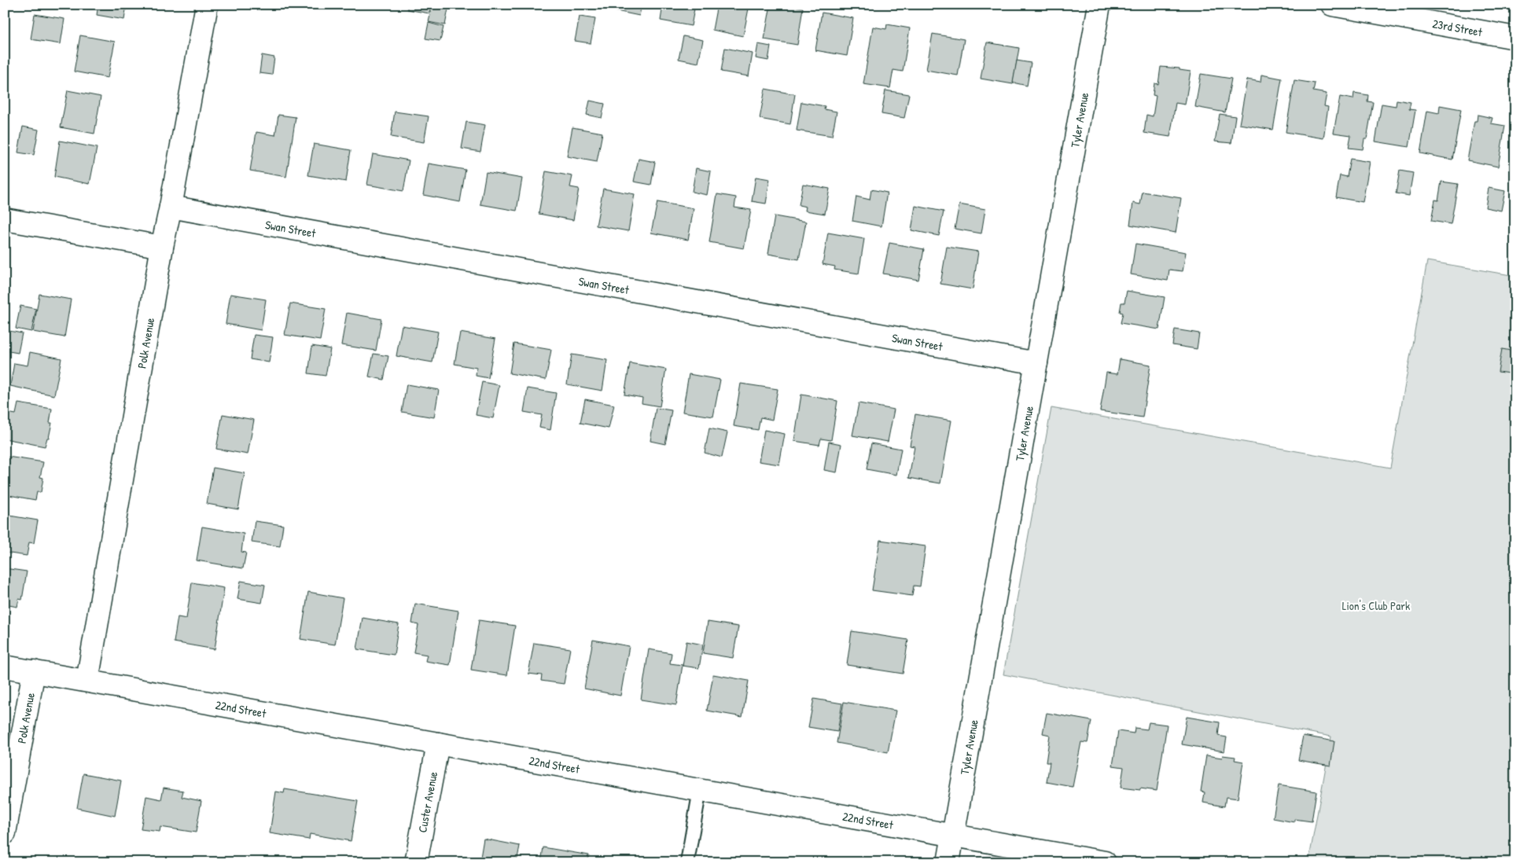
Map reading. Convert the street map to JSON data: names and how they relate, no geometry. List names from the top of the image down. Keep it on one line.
{"streets":{"street":["23rd Street","Tyler Avenue","Swan Street","Polk Avenue","22nd Street","Custer Avenue"]},"crossings":[["Tyler Avenue","Swan Street"],["Tyler Avenue","22nd Street"],["Swan Street","Polk Avenue"],["Polk Avenue","22nd Street"],["22nd Street","Custer Avenue"]],"parks":["Lion's Club Park"]}
